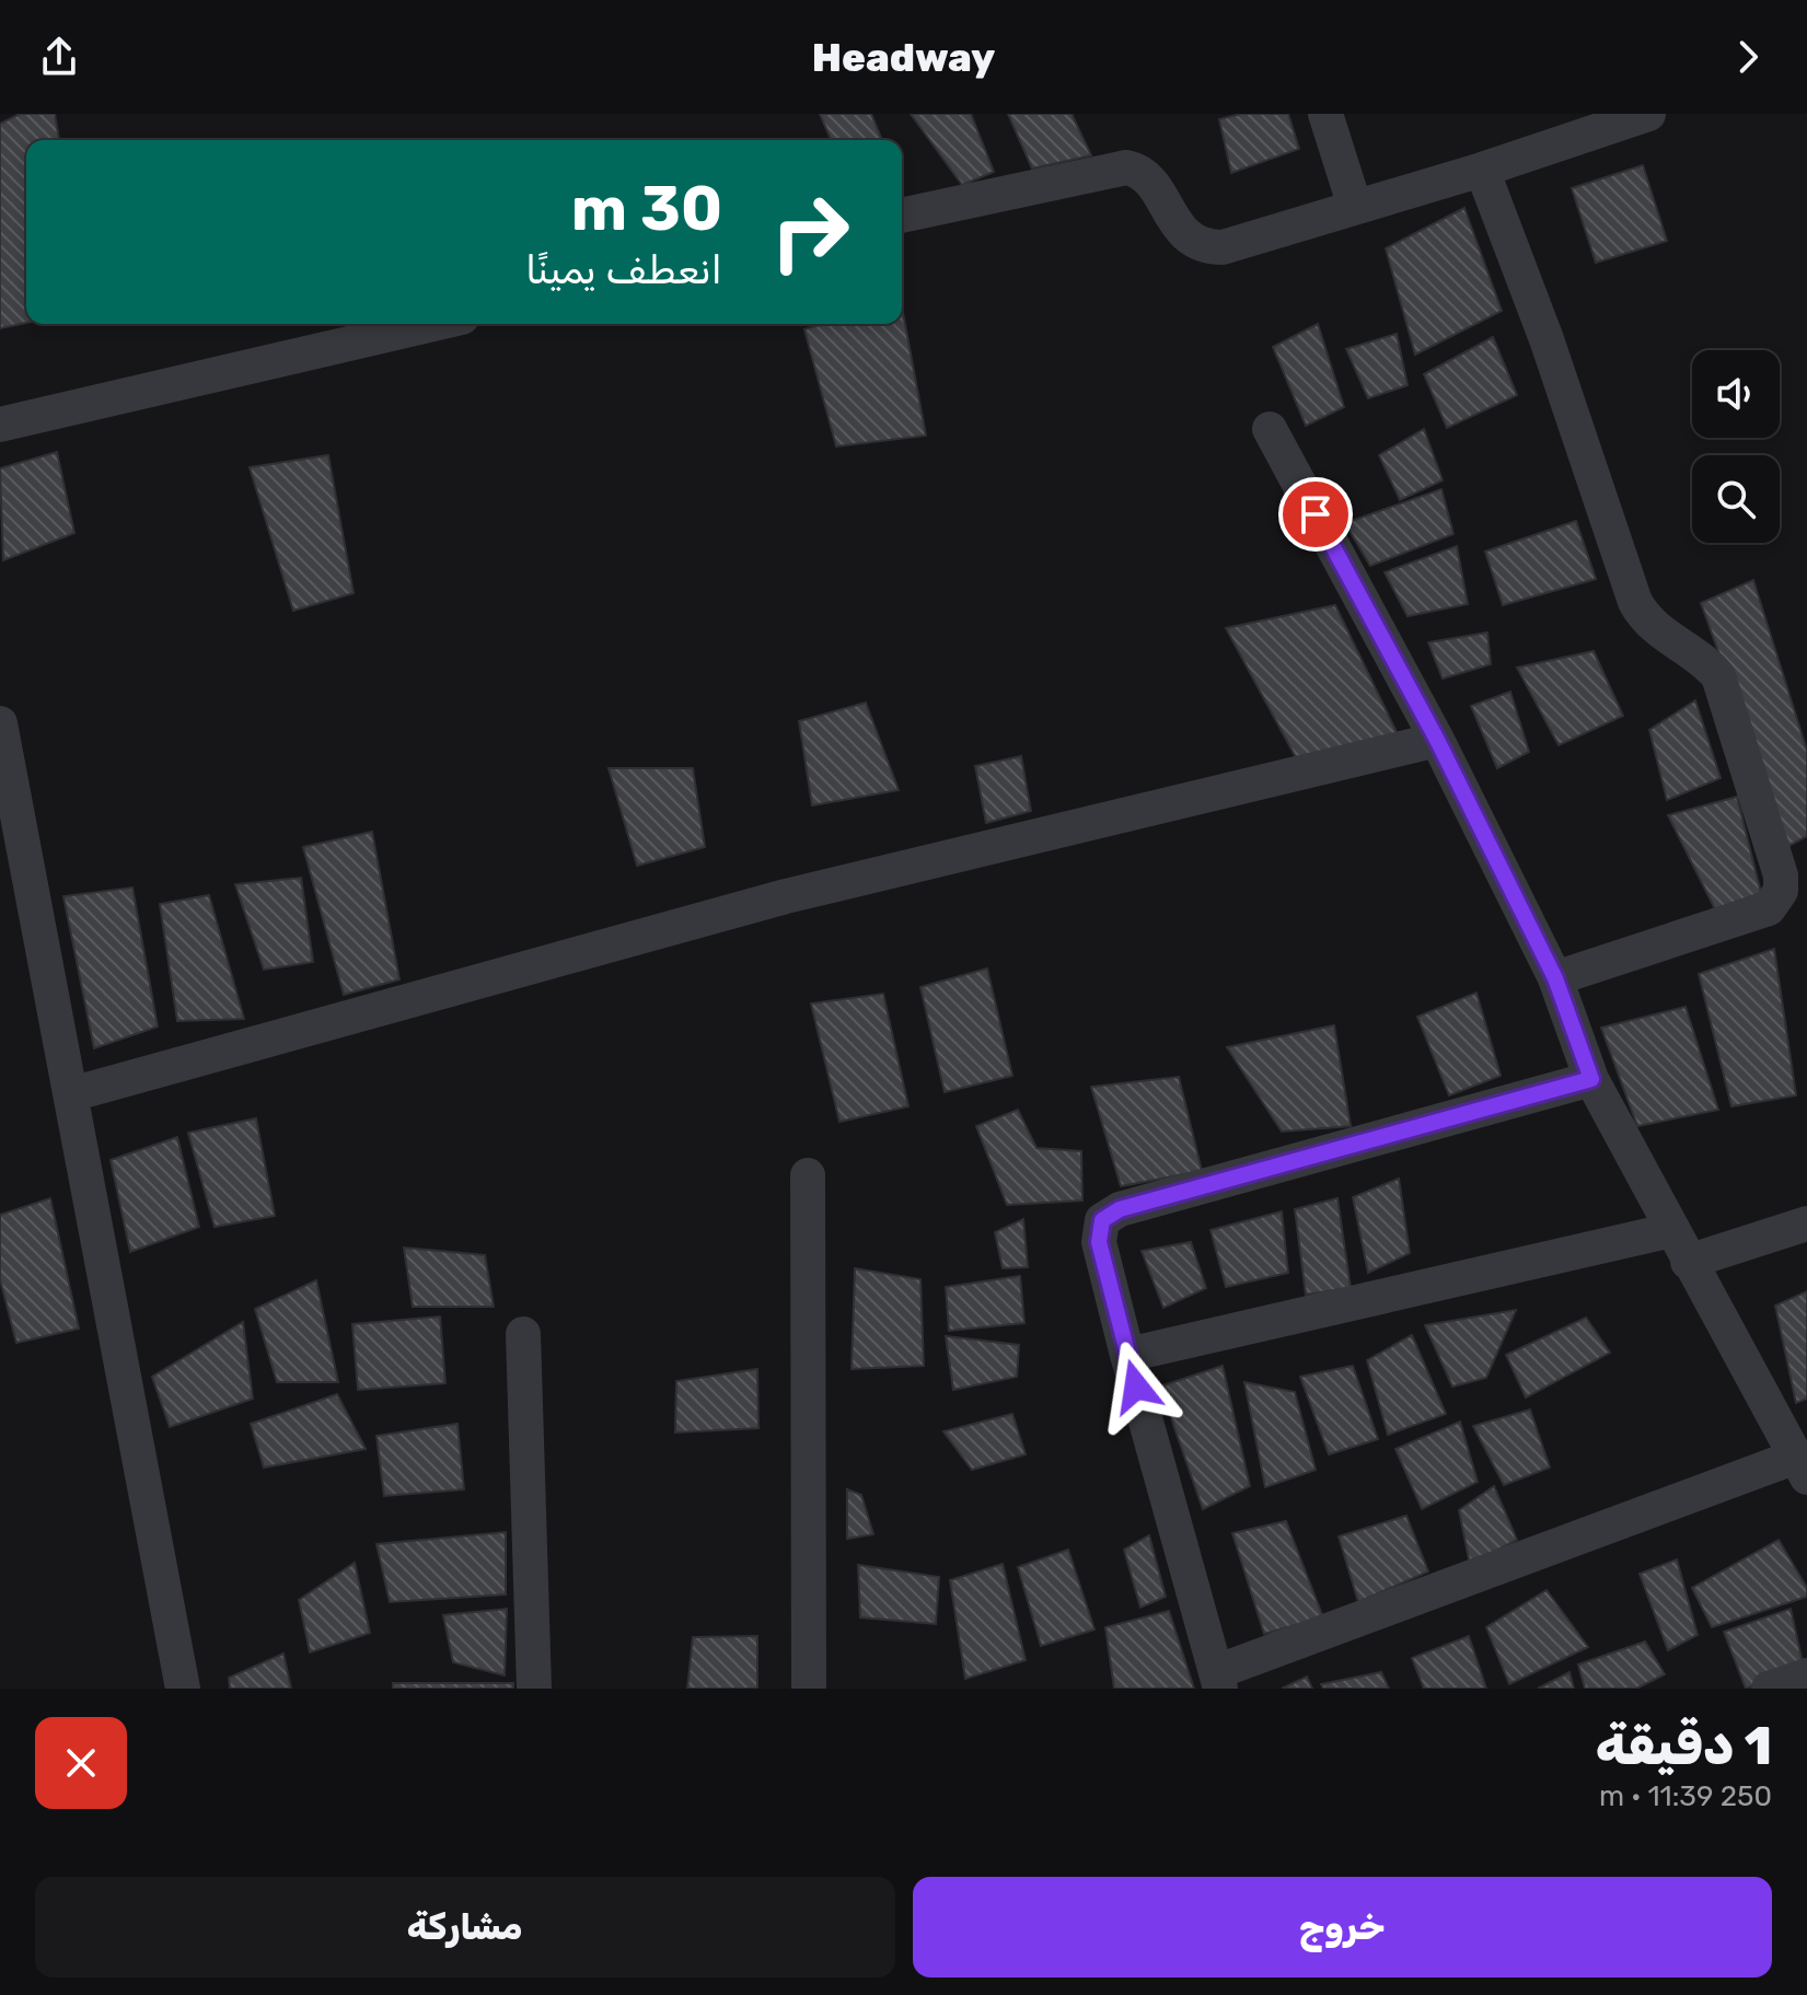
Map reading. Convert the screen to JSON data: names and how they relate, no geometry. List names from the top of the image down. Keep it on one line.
{"page":{"header":"Headway","turn":["30 m","انعطف يمينًا"],"heading":["1 دقيقة","250 m · 11:39"],"buttons":["خروج","مشاركة"]}}
